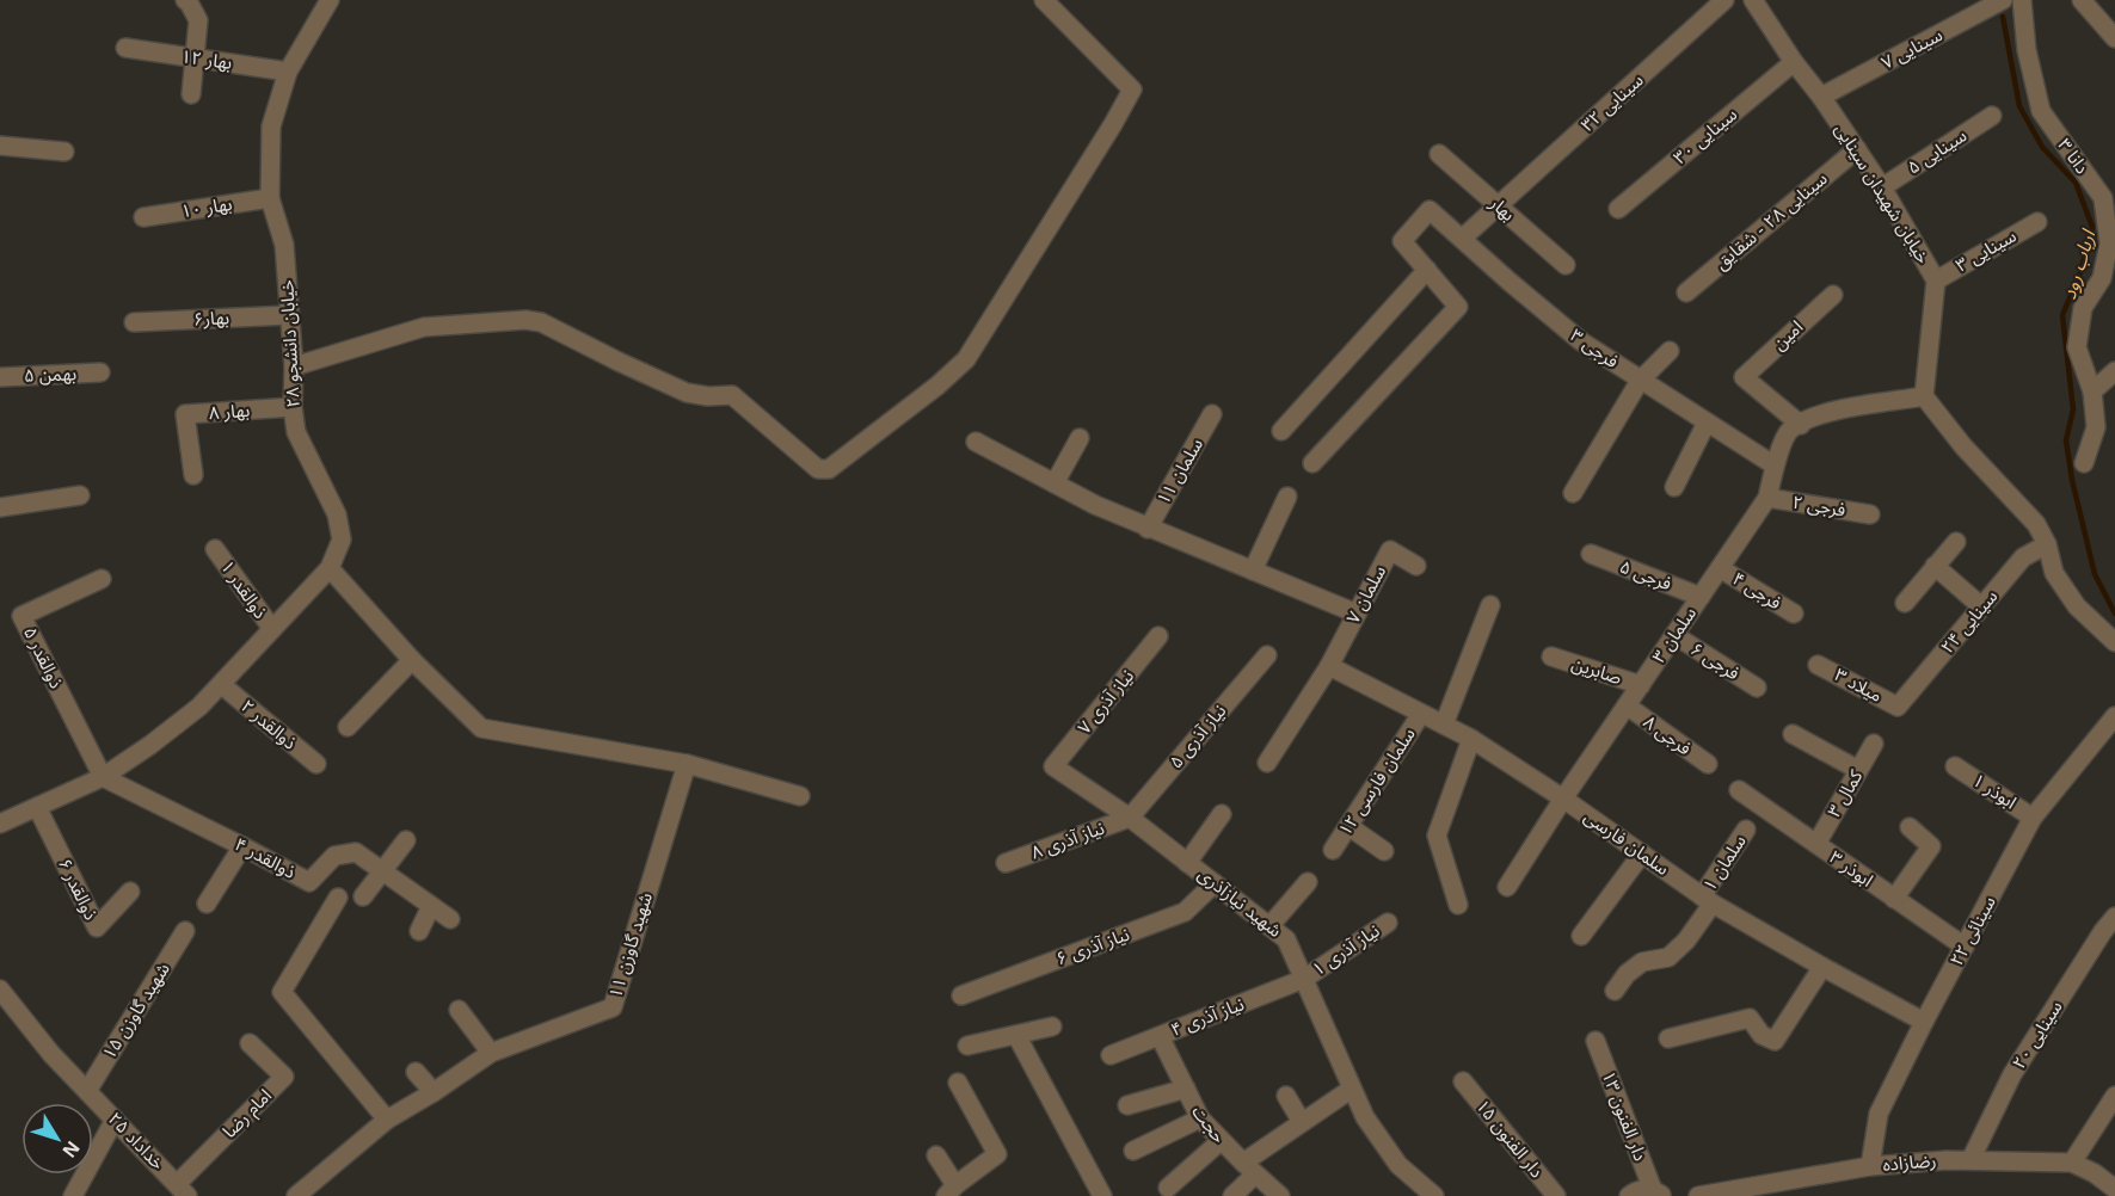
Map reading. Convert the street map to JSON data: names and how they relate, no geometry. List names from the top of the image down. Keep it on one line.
{"streets":{"street":["سینایی ۷","بهار ۱۲","سینایی ۳۲","سینایی ۳۰","سینایی ۵","دانا ۳","خیابان شهیدان سینایی","بهار ۱۰","بهار","سینایی ۲۸ - شقایق","سینایی ۳","بهار۶","امین","خیابان دانشجو ۲۸","فرجی ۳","بهمن ۵","بهار ۸","سلمان ۱۱","فرجی ۲","فرجی ۵","ذوالقدر ۱","فرجی ۴","سلمان ۷","سینایی ۲۴","سلمان ۳","ذوالقدر ۵","فرجی ۶","صابرین","میلاد ۳","نیاز آذری ۷","ذوالقدر ۲","فرجی ۸","نیاز آذری ۵","سلمان فارسی ۱۲","ابوذر ۱","کمال ۳","نیاز آذری ۸","سلمان فارسی","ذوالقدر ۴","سلمان ۱","ابوذر ۳","ذوالقدر ۶","شهید نیازآذری","سینائی ۲۲","شهید گاوزن ۱۱","نیاز آذری ۶","نیاز آذری ۱","شهید گاوزن ۱۵","نیاز آذری ۴","سینایی ۲۰","امام رضا","دار الفنون ۱۳","حجت","دار الفنون ۱۵","خداداد ۲۵","رضازاده"]},"crossings":[["سینایی ۷","خیابان شهیدان سینایی"],["بهار ۱۲","خیابان دانشجو ۲۸"],["سینایی ۳۲","بهار"],["سینایی ۳۲","فرجی ۳"],["سینایی ۳۰","خیابان شهیدان سینایی"],["سینایی ۵","خیابان شهیدان سینایی"],["خیابان شهیدان سینایی","سینایی ۲۸ - شقایق"],["خیابان شهیدان سینایی","سینایی ۳"],["بهار ۱۰","خیابان دانشجو ۲۸"],["بهار۶","خیابان دانشجو ۲۸"],["امین","سلمان ۳"],["خیابان دانشجو ۲۸","بهار ۸"],["خیابان دانشجو ۲۸","ذوالقدر ۱"],["خیابان دانشجو ۲۸","ذوالقدر ۵"],["خیابان دانشجو ۲۸","ذوالقدر ۲"],["خیابان دانشجو ۲۸","ذوالقدر ۴"],["خیابان دانشجو ۲۸","ذوالقدر ۶"],["فرجی ۳","سلمان ۳"],["فرجی ۲","سلمان ۳"],["فرجی ۵","سلمان ۳"],["فرجی ۴","سلمان ۳"],["سلمان ۷","سلمان فارسی"],["سینایی ۲۴","میلاد ۳"],["سلمان ۳","فرجی ۶"],["سلمان ۳","صابرین"],["سلمان ۳","فرجی ۸"],["سلمان ۳","سلمان فارسی"],["ذوالقدر ۵","ذوالقدر ۴"],["نیاز آذری ۷","شهید نیازآذری"],["نیاز آذری ۵","نیاز آذری ۸"],["نیاز آذری ۵","شهید نیازآذری"],["سلمان فارسی ۱۲","سلمان فارسی"],["ابوذر ۱","سینائی ۲۲"],["کمال ۳","ابوذر ۳"],["نیاز آذری ۸","شهید نیازآذری"],["سلمان فارسی","سلمان ۱"],["سلمان فارسی","سینائی ۲۲"],["ابوذر ۳","سینائی ۲۲"],["شهید نیازآذری","نیاز آذری ۶"],["شهید نیازآذری","نیاز آذری ۱"],["شهید نیازآذری","نیاز آذری ۴"],["سینائی ۲۲","رضازاده"],["نیاز آذری ۱","نیاز آذری ۴"],["شهید گاوزن ۱۵","خداداد ۲۵"],["نیاز آذری ۴","حجت"],["سینایی ۲۰","رضازاده"],["امام رضا","خداداد ۲۵"]],"water":["ارباب رود"],"north":"bottom right"}
